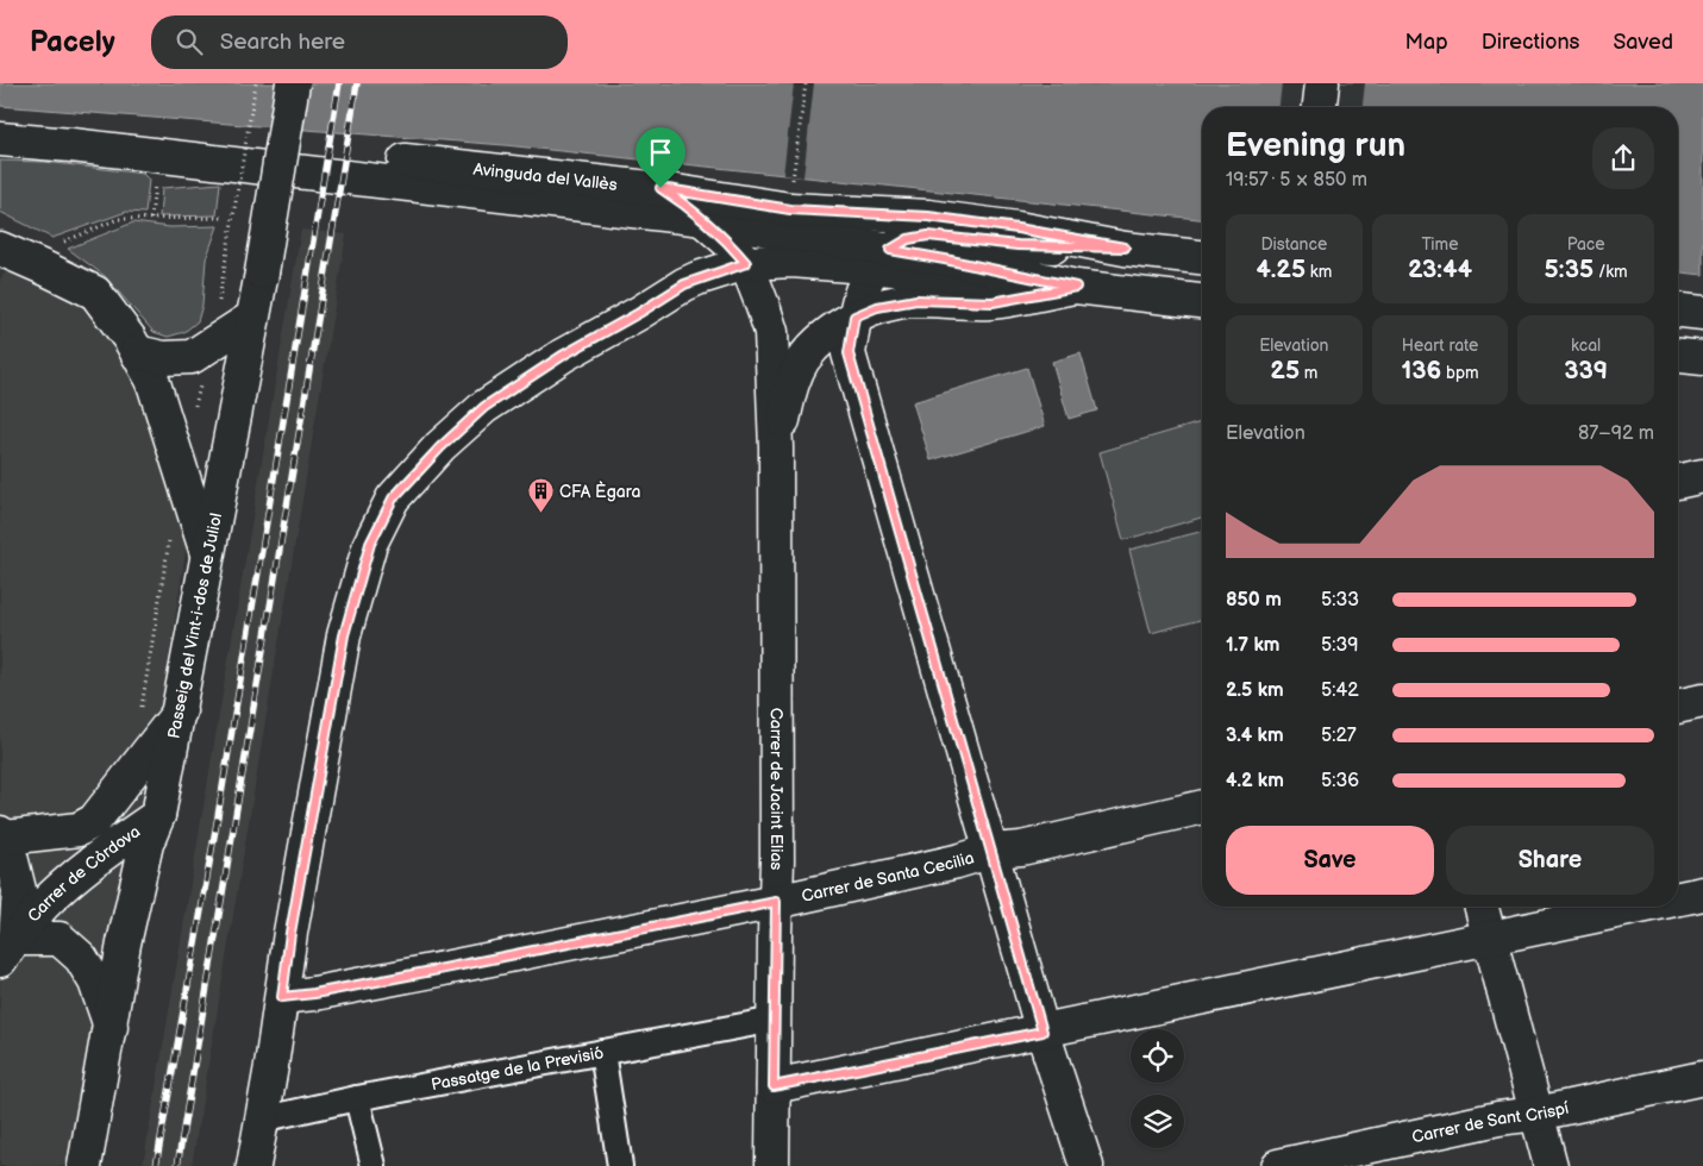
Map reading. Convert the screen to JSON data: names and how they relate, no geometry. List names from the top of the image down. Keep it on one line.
{"streets":{"street":["Avinguda del Vallès","Passeig del Vint-i-dos de Juliol","Carrer de Jacint Elias","Carrer de Còrdova","Carrer de Santa Cecilia","Passatge de la Previsió","Carrer de Sant Crispí"]},"crossings":[["Avinguda del Vallès","Carrer de Jacint Elias"],["Passeig del Vint-i-dos de Juliol","Carrer de Còrdova"],["Carrer de Jacint Elias","Carrer de Santa Cecilia"],["Carrer de Jacint Elias","Passatge de la Previsió"]],"places":{"building":["CFA Ègara"]},"page":{"header":"Pacely","search":"Search here","nav":["Map","Directions","Saved"],"heading":["Evening run","19:57 · 5 × 850 m"],"stats":[["Distance","4.25 km"],["Time","23:44"],["Pace","5:35 /km"],["Elevation","25 m"],["Heart rate","136 bpm"],["kcal","339"]],"chart":["Elevation","87–92 m"],"list":[{"name":"850 m","note":"5:33"},{"name":"1.7 km","note":"5:39"},{"name":"2.5 km","note":"5:42"},{"name":"3.4 km","note":"5:27"},{"name":"4.2 km","note":"5:36"}],"buttons":["Save","Share"]}}
